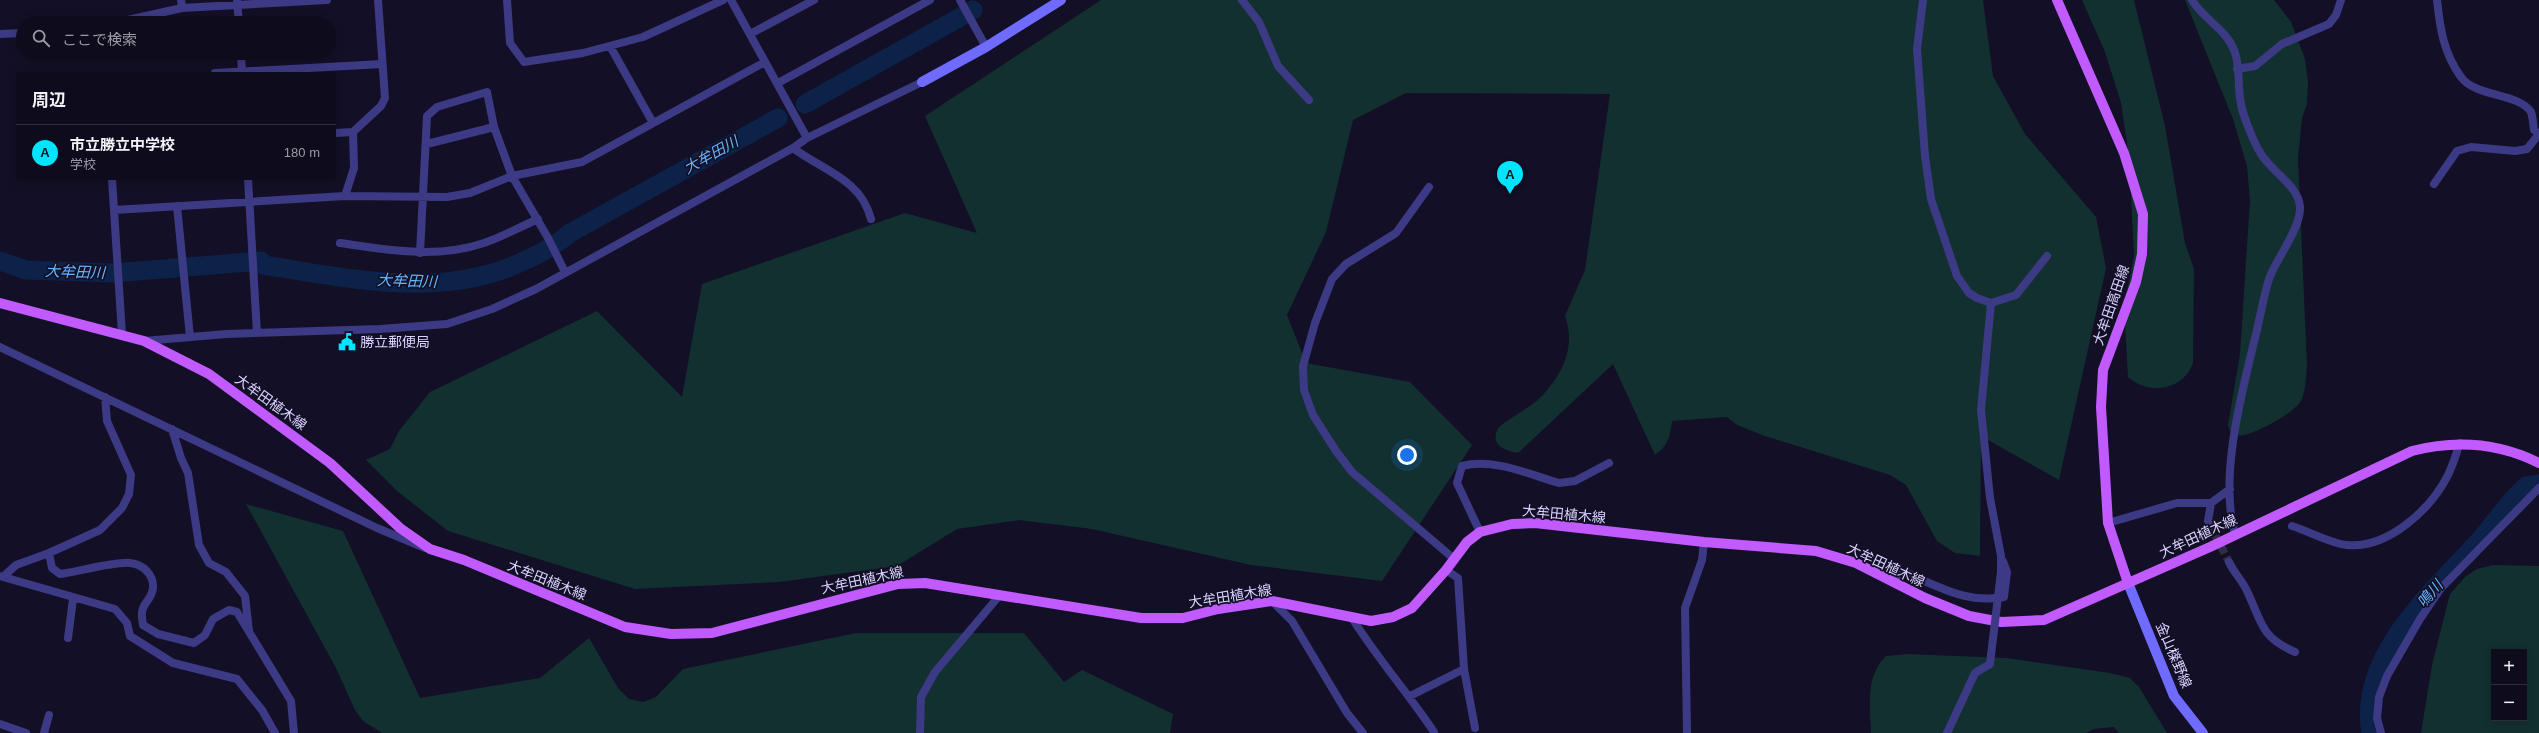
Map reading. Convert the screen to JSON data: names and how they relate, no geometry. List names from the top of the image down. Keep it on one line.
{"streets":{"main road":["大牟田高田線","大牟田植木線","金山檪野線"]},"crossings":[["大牟田高田線","大牟田植木線"],["大牟田高田線","金山檪野線"],["大牟田植木線","金山檪野線"]],"water":["大牟田川","鳴川"],"places":{"public building":["勝立郵便局"]},"page":{"search":"ここで検索","heading":"周辺","list":[{"mark":"A","name":"市立勝立中学校","note":"学校","value":"180 m"}],"pins":"A","map_buttons":["+","−"]}}
